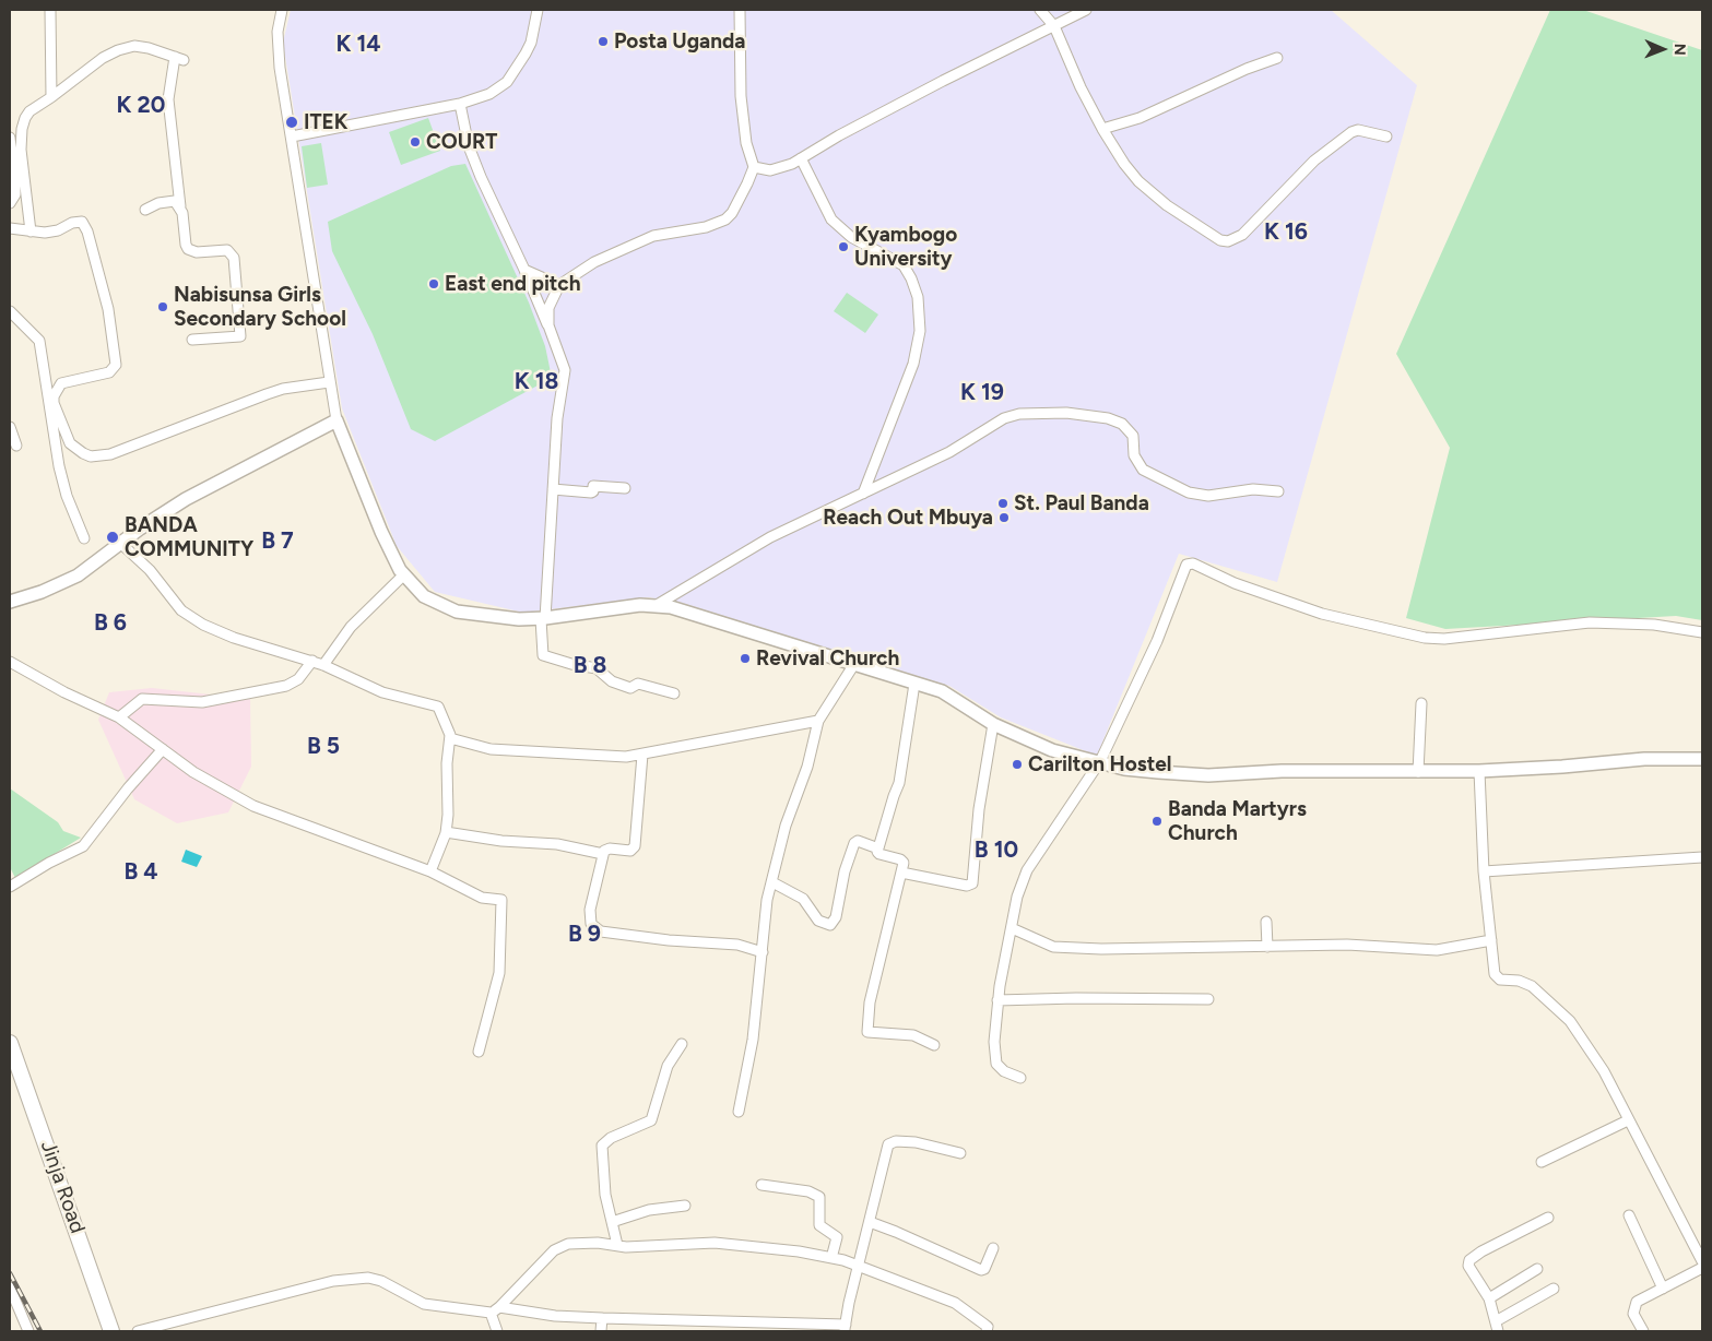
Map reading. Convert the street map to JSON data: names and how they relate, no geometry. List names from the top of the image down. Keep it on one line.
{"streets":{"highway":["Jinja Road"]},"districts":["K 14","K 20","K 16","K 18","K 19","B 7","B 6","B 8","B 5","B 10","B 4","B 9"],"places":["Posta Uganda","ITEK","COURT","Kyambogo University","East end pitch","Nabisunsa Girls Secondary School","St. Paul Banda","Reach Out Mbuya","BANDA COMMUNITY","Revival Church","Carilton Hostel","Banda Martyrs Church"],"north":"right"}
